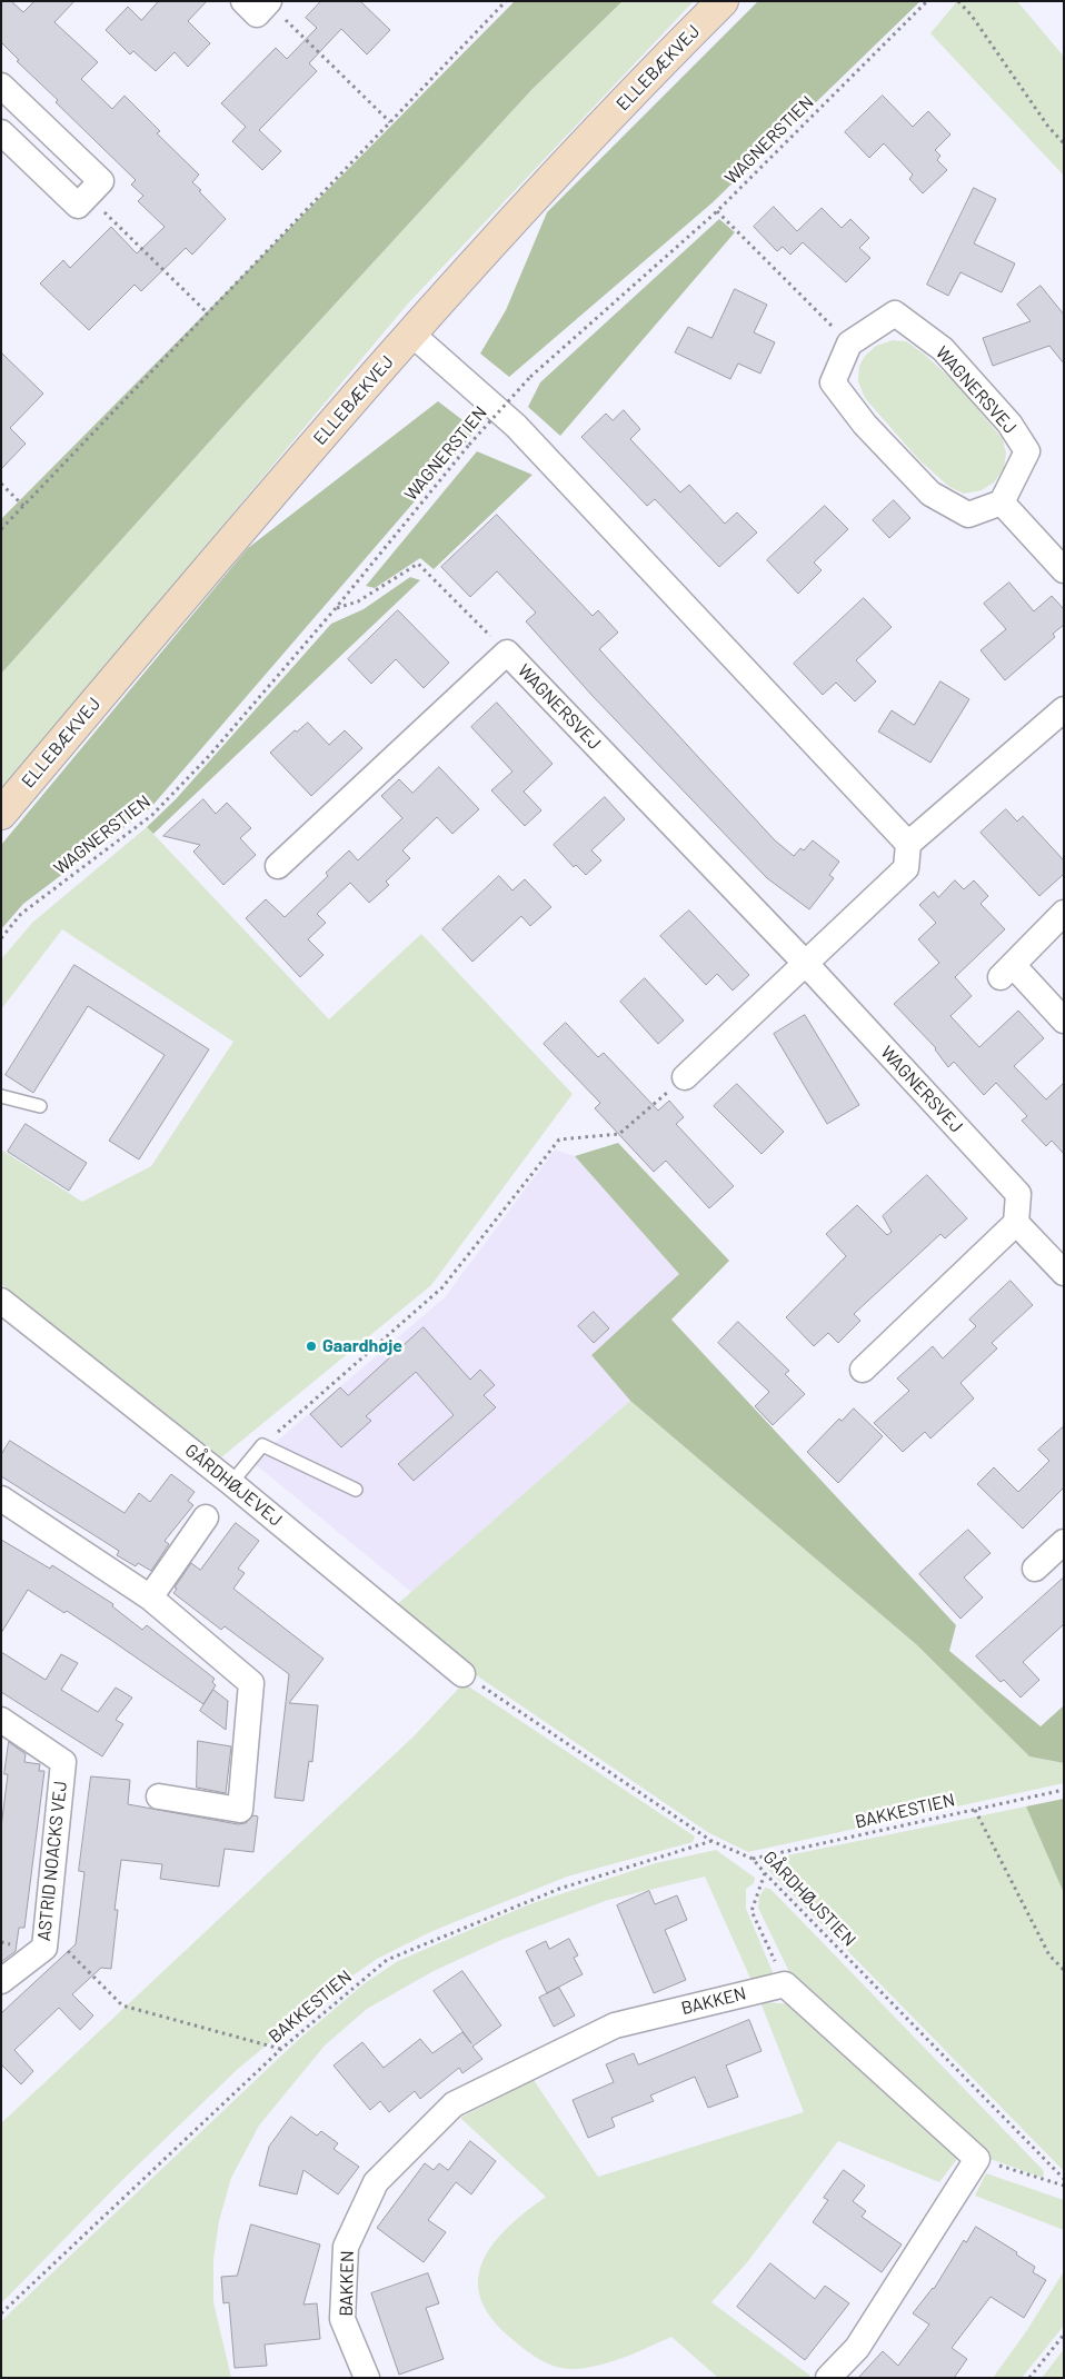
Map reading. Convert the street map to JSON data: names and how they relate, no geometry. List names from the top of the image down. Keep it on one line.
{"streets":{"street":["ELLEBÆKVEJ","WAGNERSVEJ","GÅRDHØJEVEJ","ASTRID NOACKS VEJ","BAKKEN"],"path":["WAGNERSTIEN","BAKKESTIEN","GÅRDHØJSTIEN"]},"crossings":[["GÅRDHØJEVEJ","GÅRDHØJSTIEN"],["BAKKESTIEN","GÅRDHØJSTIEN"]],"places":["Gaardhøje"]}
